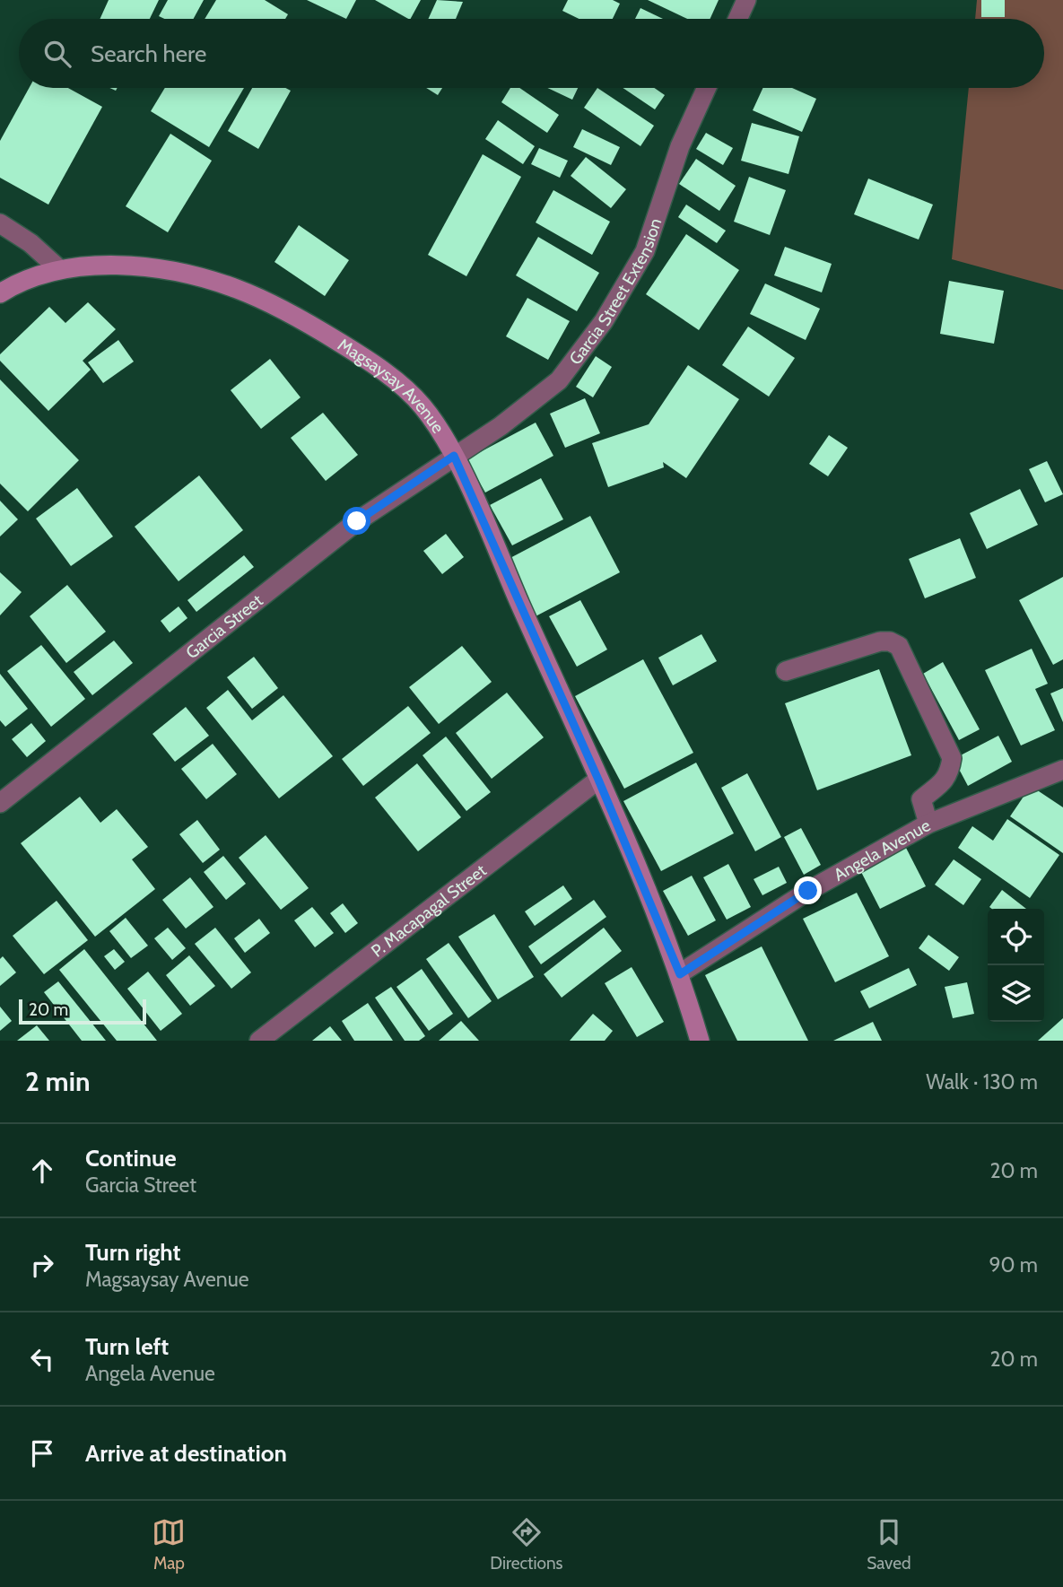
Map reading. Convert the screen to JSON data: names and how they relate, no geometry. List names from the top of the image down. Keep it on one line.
{"streets":{"street":["Garcia Street Extension","Magsaysay Avenue","Garcia Street","Angela Avenue","P. Macapagal Street"]},"crossings":[["Garcia Street Extension","Magsaysay Avenue"],["Garcia Street Extension","Garcia Street"],["Magsaysay Avenue","Garcia Street"],["Magsaysay Avenue","Angela Avenue"],["Magsaysay Avenue","P. Macapagal Street"]],"scale_bar":"20 m","page":{"search":"Search here","scale":"20 m","heading":["2 min","Walk · 130 m"],"list":[["Continue","Garcia Street","20 m"],["Turn right","Magsaysay Avenue","90 m"],["Turn left","Angela Avenue","20 m"],"Arrive at destination"],"nav":["Map","Directions","Saved"]}}
